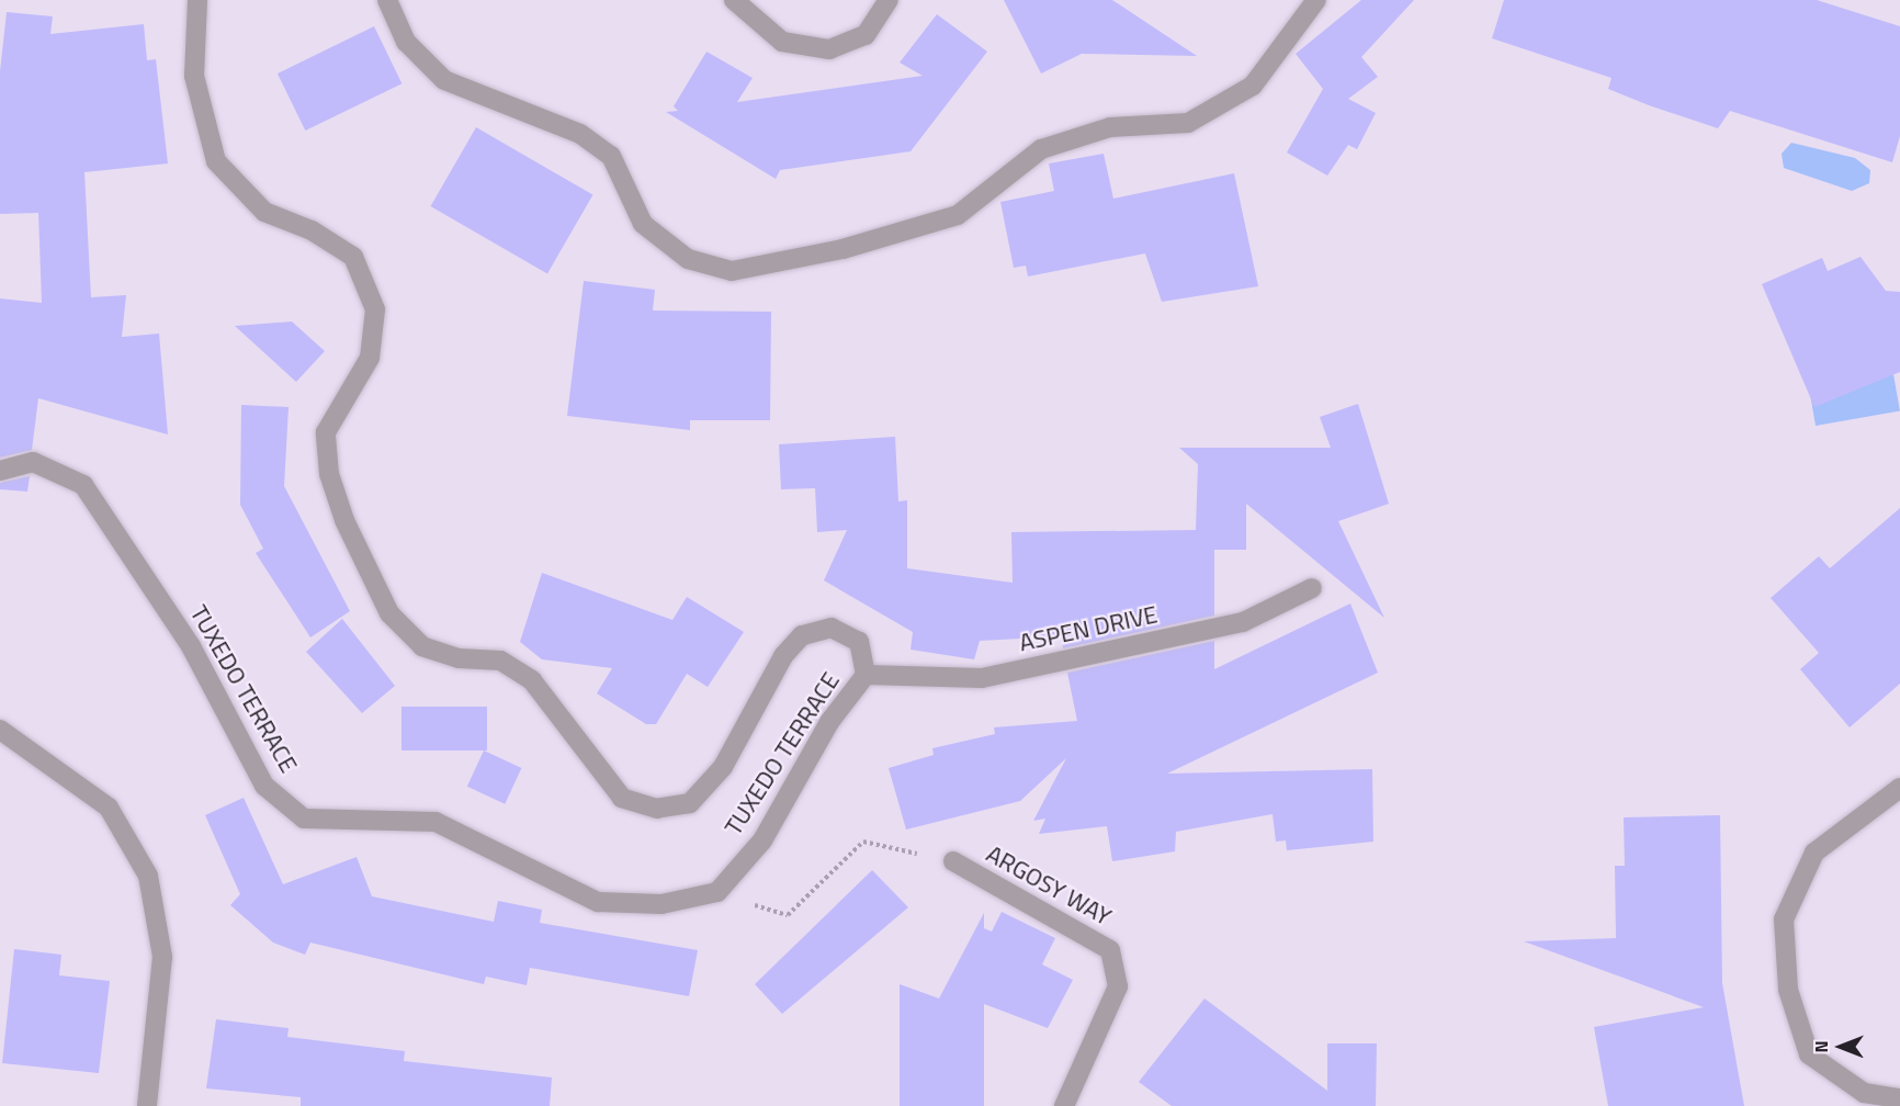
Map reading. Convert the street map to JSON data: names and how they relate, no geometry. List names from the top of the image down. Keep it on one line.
{"streets":{"street":["ASPEN DRIVE","TUXEDO TERRACE","ARGOSY WAY"]},"crossings":[["ASPEN DRIVE","TUXEDO TERRACE"]],"north":"left"}
